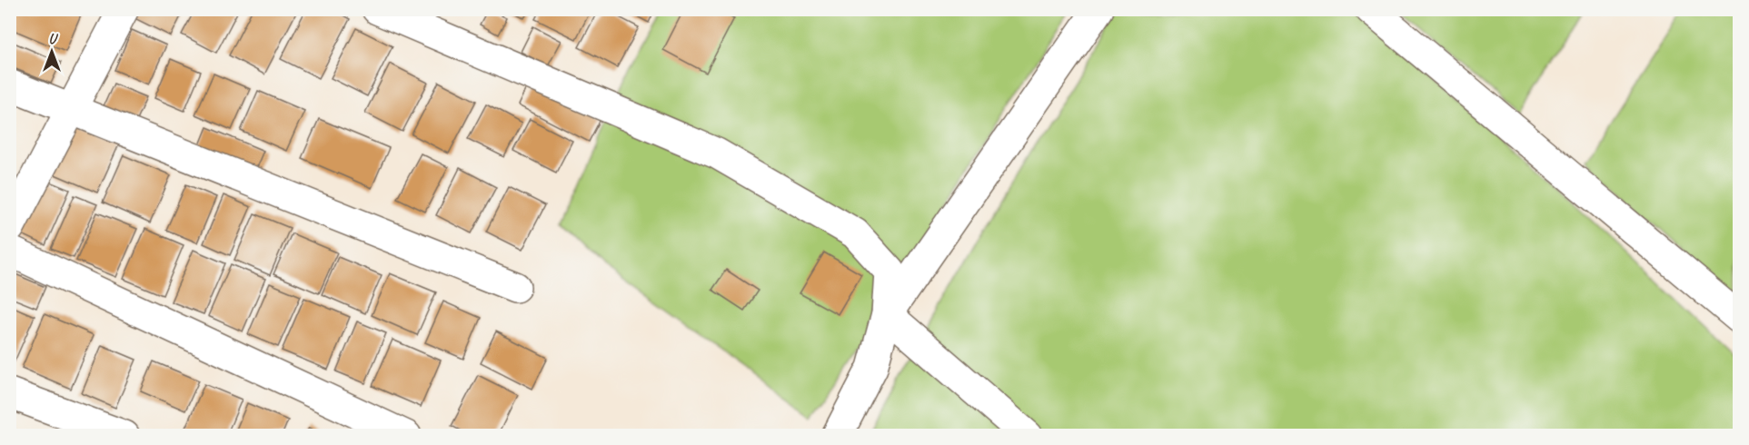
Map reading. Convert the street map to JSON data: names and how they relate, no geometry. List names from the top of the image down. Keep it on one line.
{"north":"top"}
